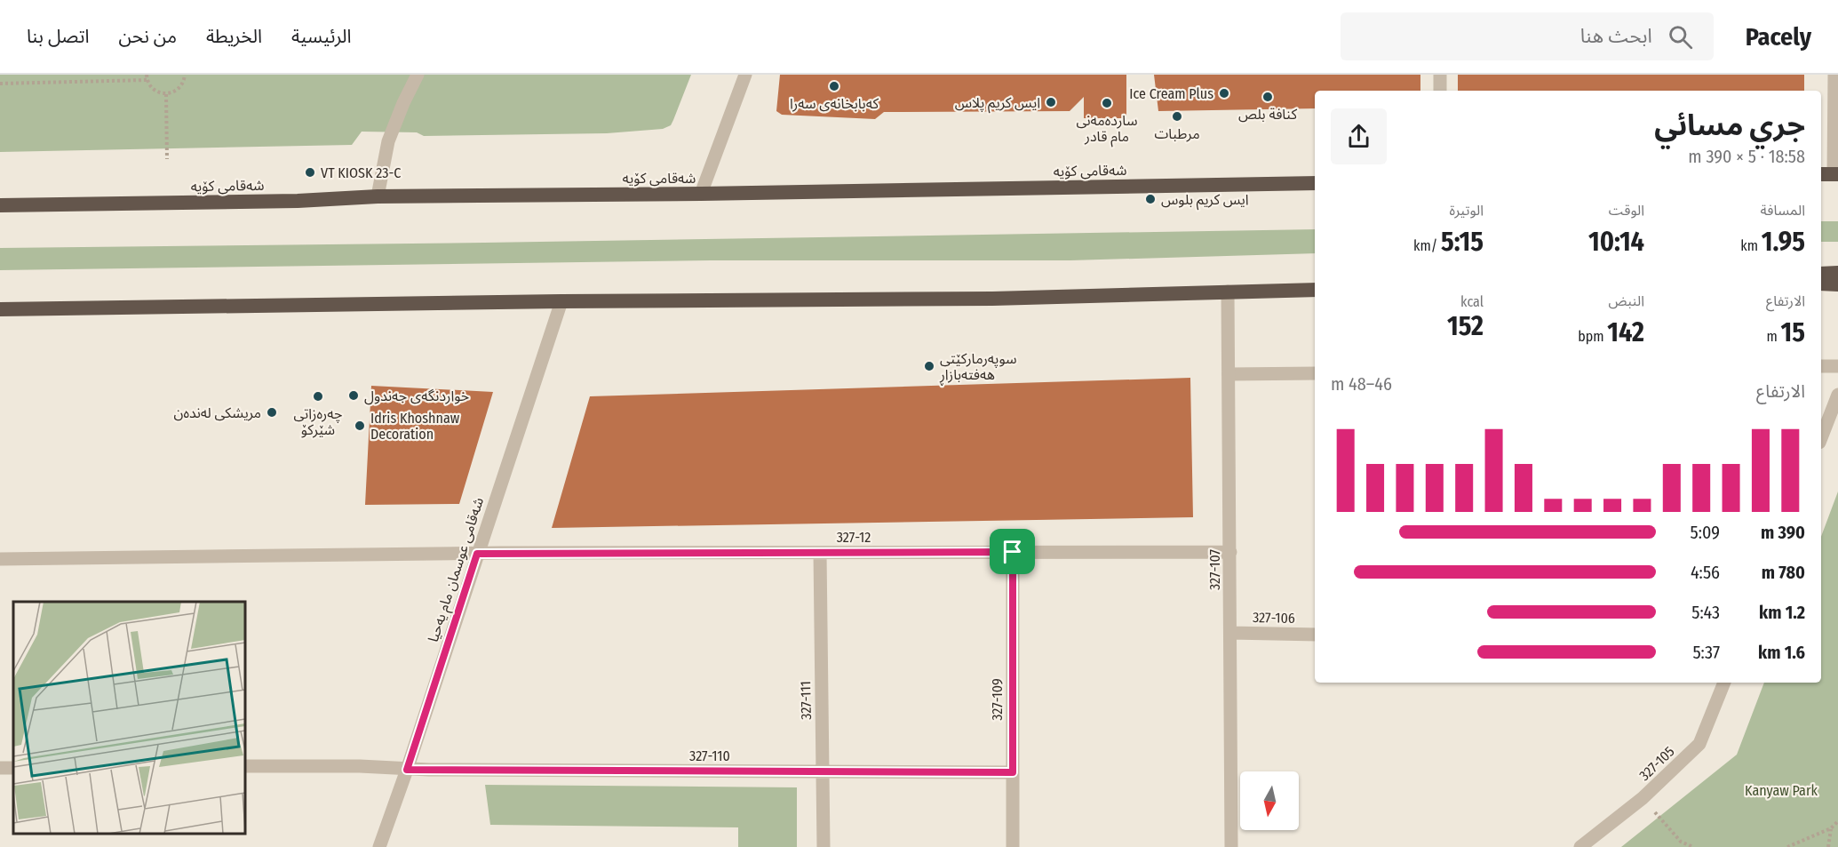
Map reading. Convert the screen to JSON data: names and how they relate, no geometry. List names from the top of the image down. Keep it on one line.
{"streets":{"highway":["شەقامی کۆیە"],"street":["327-12","شەقامی عوسمان مام یەحیا","327-107","327-106","327-109","327-111","327-110","327-105"]},"crossings":[["327-12","شەقامی عوسمان مام یەحیا"],["327-12","327-107"],["327-12","327-109"],["327-12","327-111"],["شەقامی عوسمان مام یەحیا","327-110"],["327-107","327-106"],["327-109","327-110"],["327-111","327-110"]],"parks":["Kanyaw Park"],"places":["کەبابخانەی سەرا","Ice Cream Plus","كنافة بلص","ايس كريم پلاس","ساردەمەنی مام قادر","مرطبات","VT KIOSK 23-C","ايس كريم بلوس","سوپەرمارکێتی هەفتەبازاڕ","خواردنگەی جەندول","چەرەزاتی شێرکۆ","مریشکی لەندەن","Idris Khoshnaw Decoration"],"north":"bottom","page":{"header":"Pacely","search":"ابحث هنا","nav":["الرئيسية","الخريطة","من نحن","اتصل بنا"],"heading":["جري مسائي","18:58 · 5 × 390 m"],"stats":[["المسافة","1.95 km"],["الوقت","10:14"],["الوتيرة","5:15 /km"],["الارتفاع","15 m"],["النبض","142 bpm"],["kcal","152"]],"chart":["الارتفاع","46–48 m"],"list":[{"name":"390 m","note":"5:09"},{"name":"780 m","note":"4:56"},{"name":"1.2 km","note":"5:43"},{"name":"1.6 km","note":"5:37"}]}}
